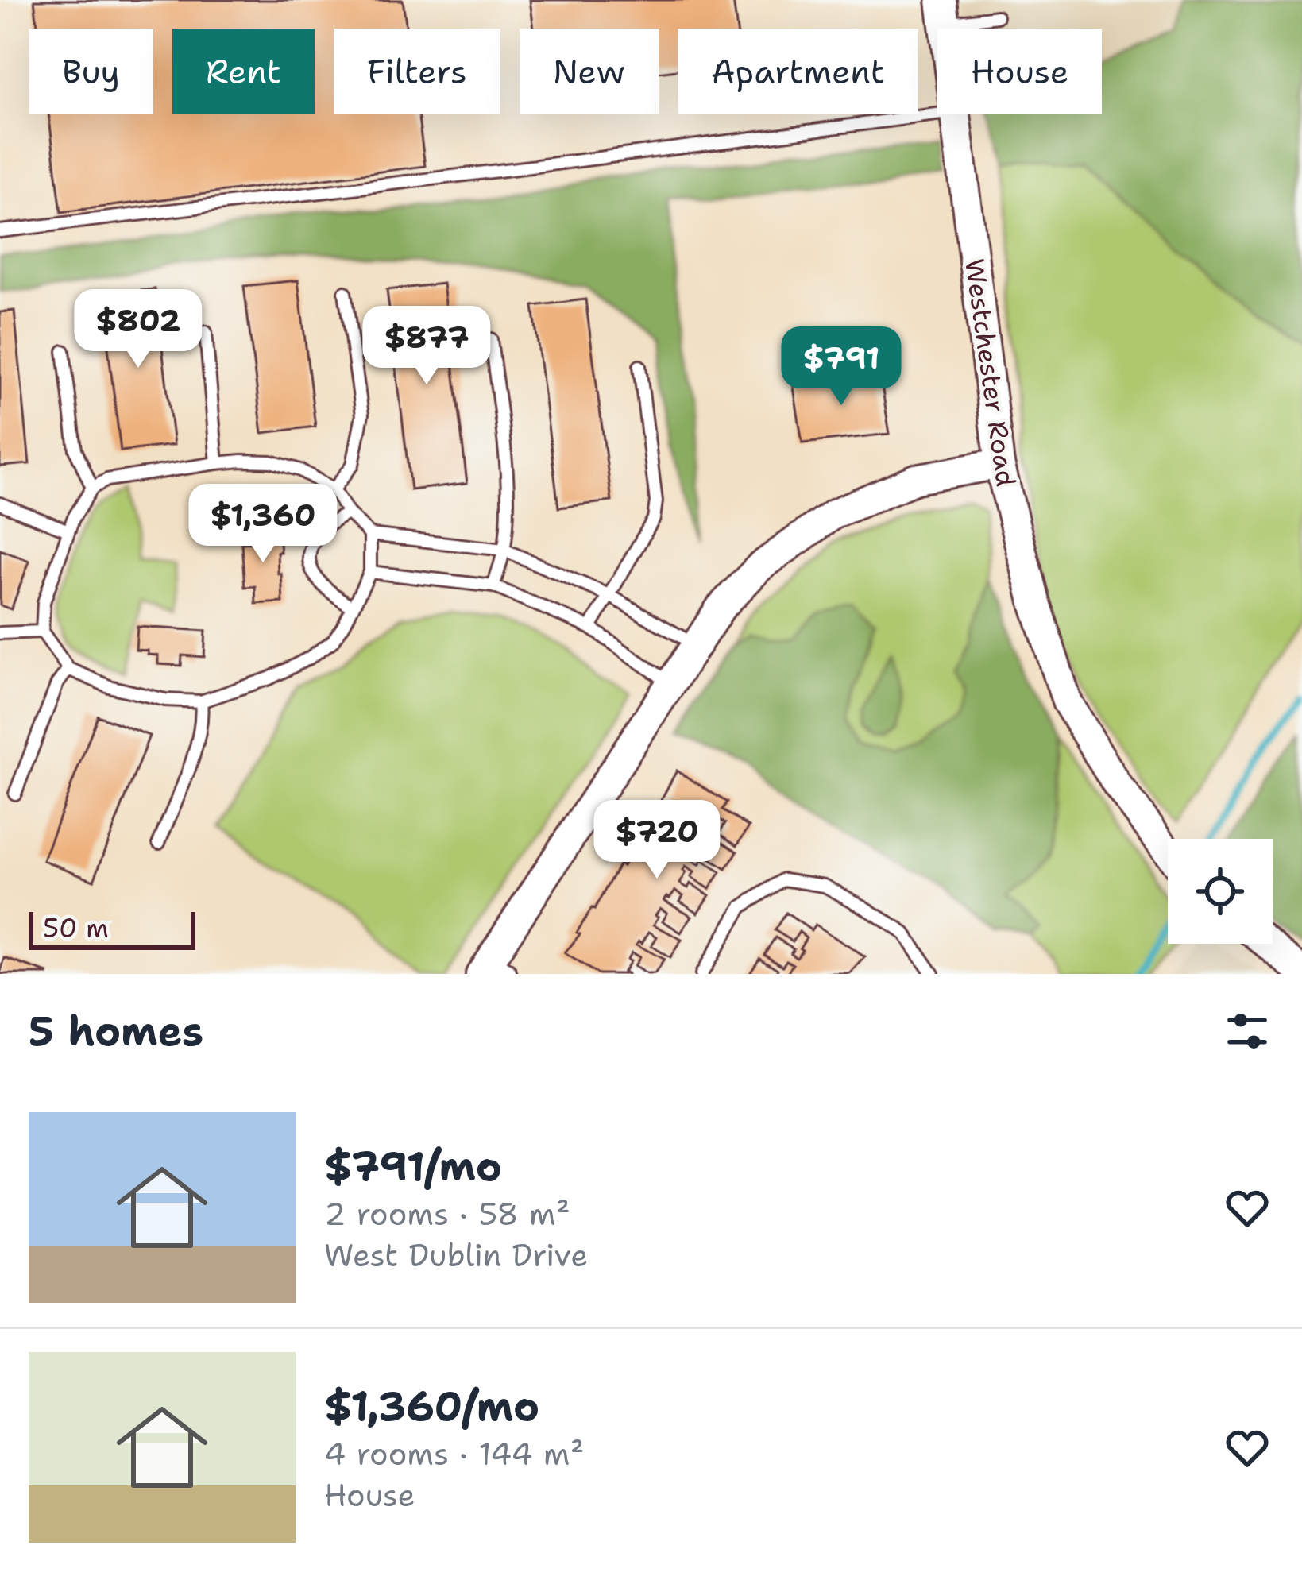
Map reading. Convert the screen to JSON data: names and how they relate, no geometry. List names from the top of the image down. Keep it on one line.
{"streets":{"street":["Westchester Road"]},"scale_bar":"50 m","page":{"chip":["Buy","Rent","Filters","New","Apartment","House"],"price":["$802","$877","$791","$1,360","$720"],"scale":"50 m","heading":"5 homes","list":[{"name":"$791/mo","note":"2 rooms · 58 m² · West Dublin Drive"},{"name":"$1,360/mo","note":"4 rooms · 144 m² · House"}]}}
